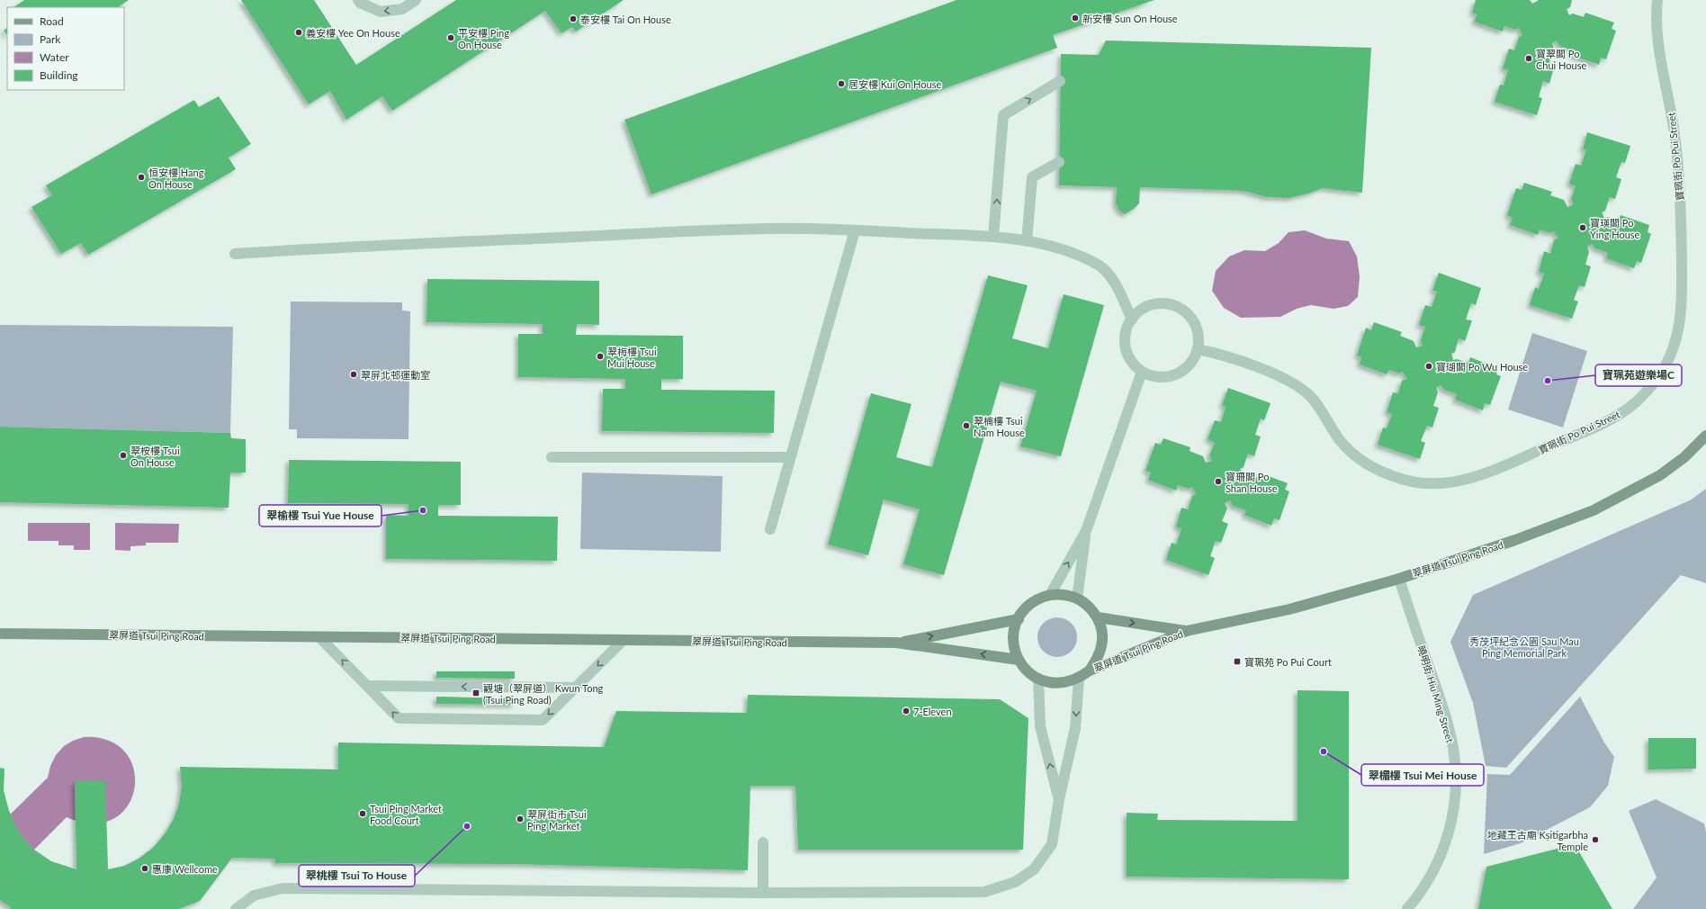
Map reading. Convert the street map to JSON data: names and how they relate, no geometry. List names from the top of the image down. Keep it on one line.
{"streets":{"street":["寶珮街 Po Pui Street","翠屏道 Tsui Ping Road","曉明街 Hiu Ming Street"]},"crossings":[["翠屏道 Tsui Ping Road","曉明街 Hiu Ming Street"]],"parks":["秀茂坪紀念公園 Sau Mau Ping Memorial Park"],"places":{"other":["新安樓 Sun On House","泰安樓 Tai On House","義安樓 Yee On House","平安樓 Ping On House","寶翠閣 Po Chui House","居安樓 Kui On House","恒安樓 Hang On House","寶瑛閣 Po Ying House","翠梅樓 Tsui Mui House","寶瑚閣 Po Wu House","翠屏北邨運動室","寶珮苑遊樂場C","翠楠樓 Tsui Nam House","翠桉樓 Tsui On House","寶珊閣 Po Shan House","翠榆樓 Tsui Yue House","7-Eleven","翠楣樓 Tsui Mei House","Tsui Ping Market Food Court","翠屏街市 Tsui Ping Market","翠桃樓 Tsui To House","地藏王古廟 Kṣitigarbha Temple","惠康 Wellcome"],"transit":["寶珮苑 Po Pui Court","觀塘（翠屏道） Kwun Tong (Tsui Ping Road)"]},"legend":["Road","Park","Water","Building"]}
